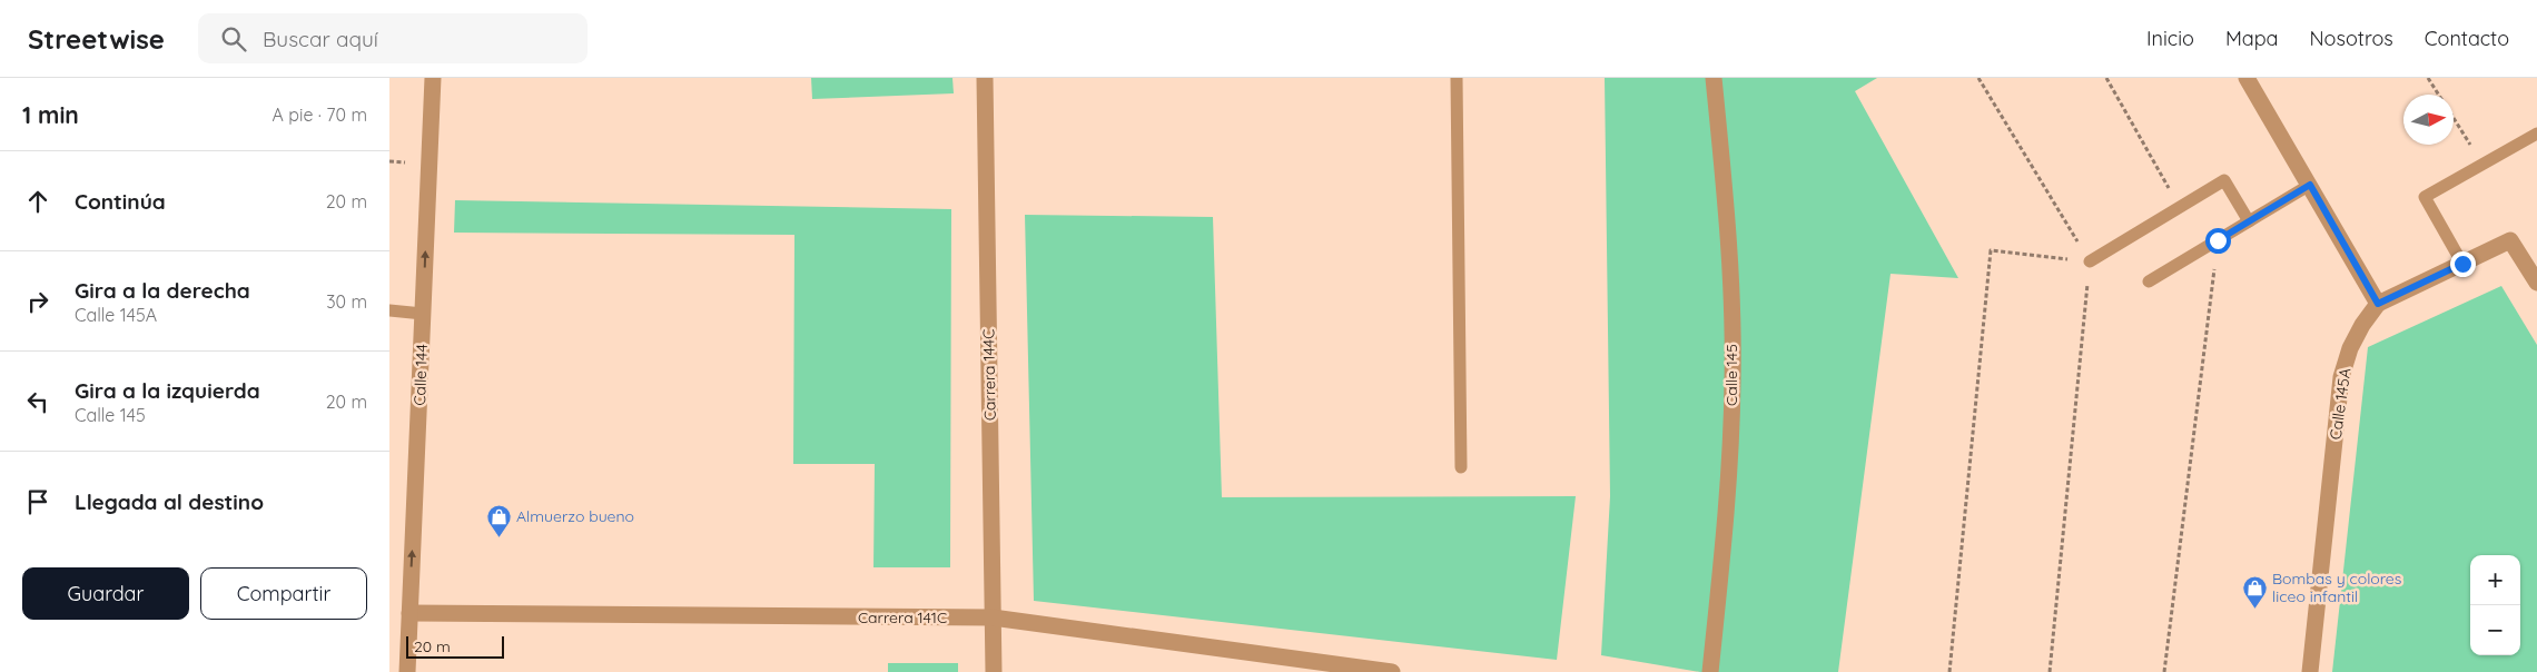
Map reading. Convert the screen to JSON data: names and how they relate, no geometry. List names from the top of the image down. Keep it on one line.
{"streets":{"street":["Calle 144","Carrera 144C","Calle 145","Calle 145A","Carrera 141C"]},"crossings":[["Calle 144","Carrera 141C"],["Carrera 144C","Carrera 141C"]],"one_way":["Calle 144"],"places":{"shop":["Almuerzo bueno","Bombas y colores liceo infantil"]},"scale_bar":"20 m","north":"right","page":{"header":"Streetwise","search":"Buscar aquí","nav":["Inicio","Mapa","Nosotros","Contacto"],"heading":["1 min","A pie · 70 m"],"list":[["Continúa","20 m"],["Gira a la derecha","Calle 145A","30 m"],["Gira a la izquierda","Calle 145","20 m"],"Llegada al destino"],"buttons":["Guardar","Compartir"],"map_buttons":["+","−"],"scale":"20 m"}}
